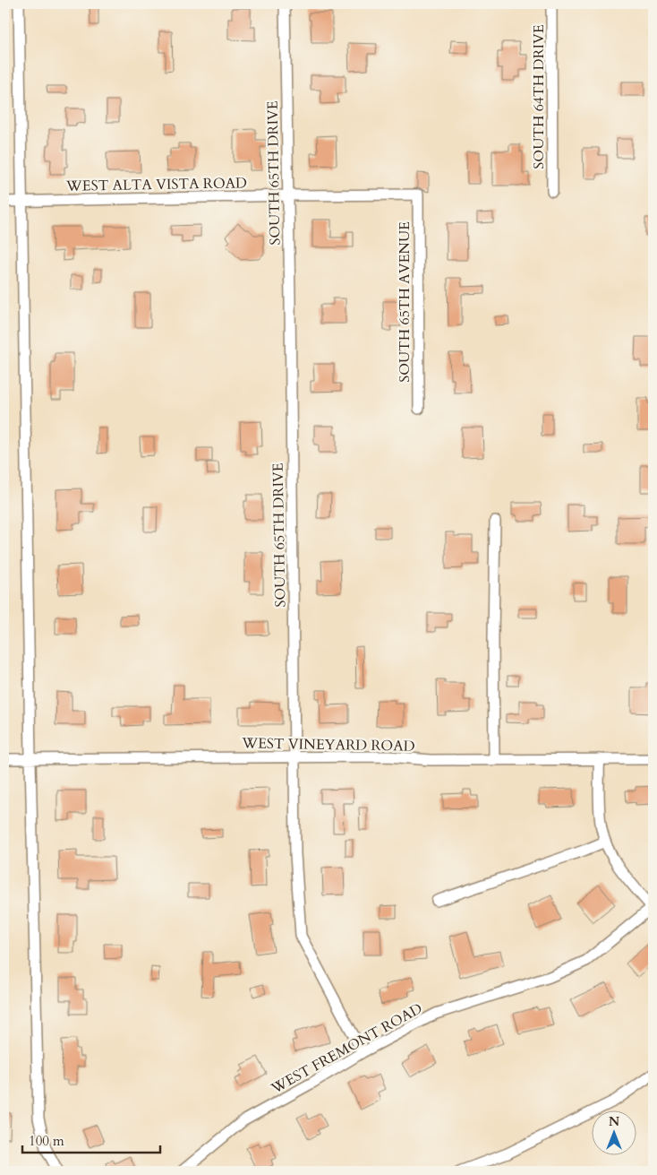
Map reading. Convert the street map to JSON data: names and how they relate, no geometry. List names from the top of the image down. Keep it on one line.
{"streets":{"street":["SOUTH 64TH DRIVE","SOUTH 65TH DRIVE","WEST ALTA VISTA ROAD","SOUTH 65TH AVENUE","WEST VINEYARD ROAD","WEST FREMONT ROAD"]},"crossings":[["SOUTH 65TH DRIVE","WEST ALTA VISTA ROAD"],["SOUTH 65TH DRIVE","WEST VINEYARD ROAD"],["SOUTH 65TH DRIVE","WEST FREMONT ROAD"],["WEST ALTA VISTA ROAD","SOUTH 65TH AVENUE"]],"scale_bar":"100 m","north":"top"}
